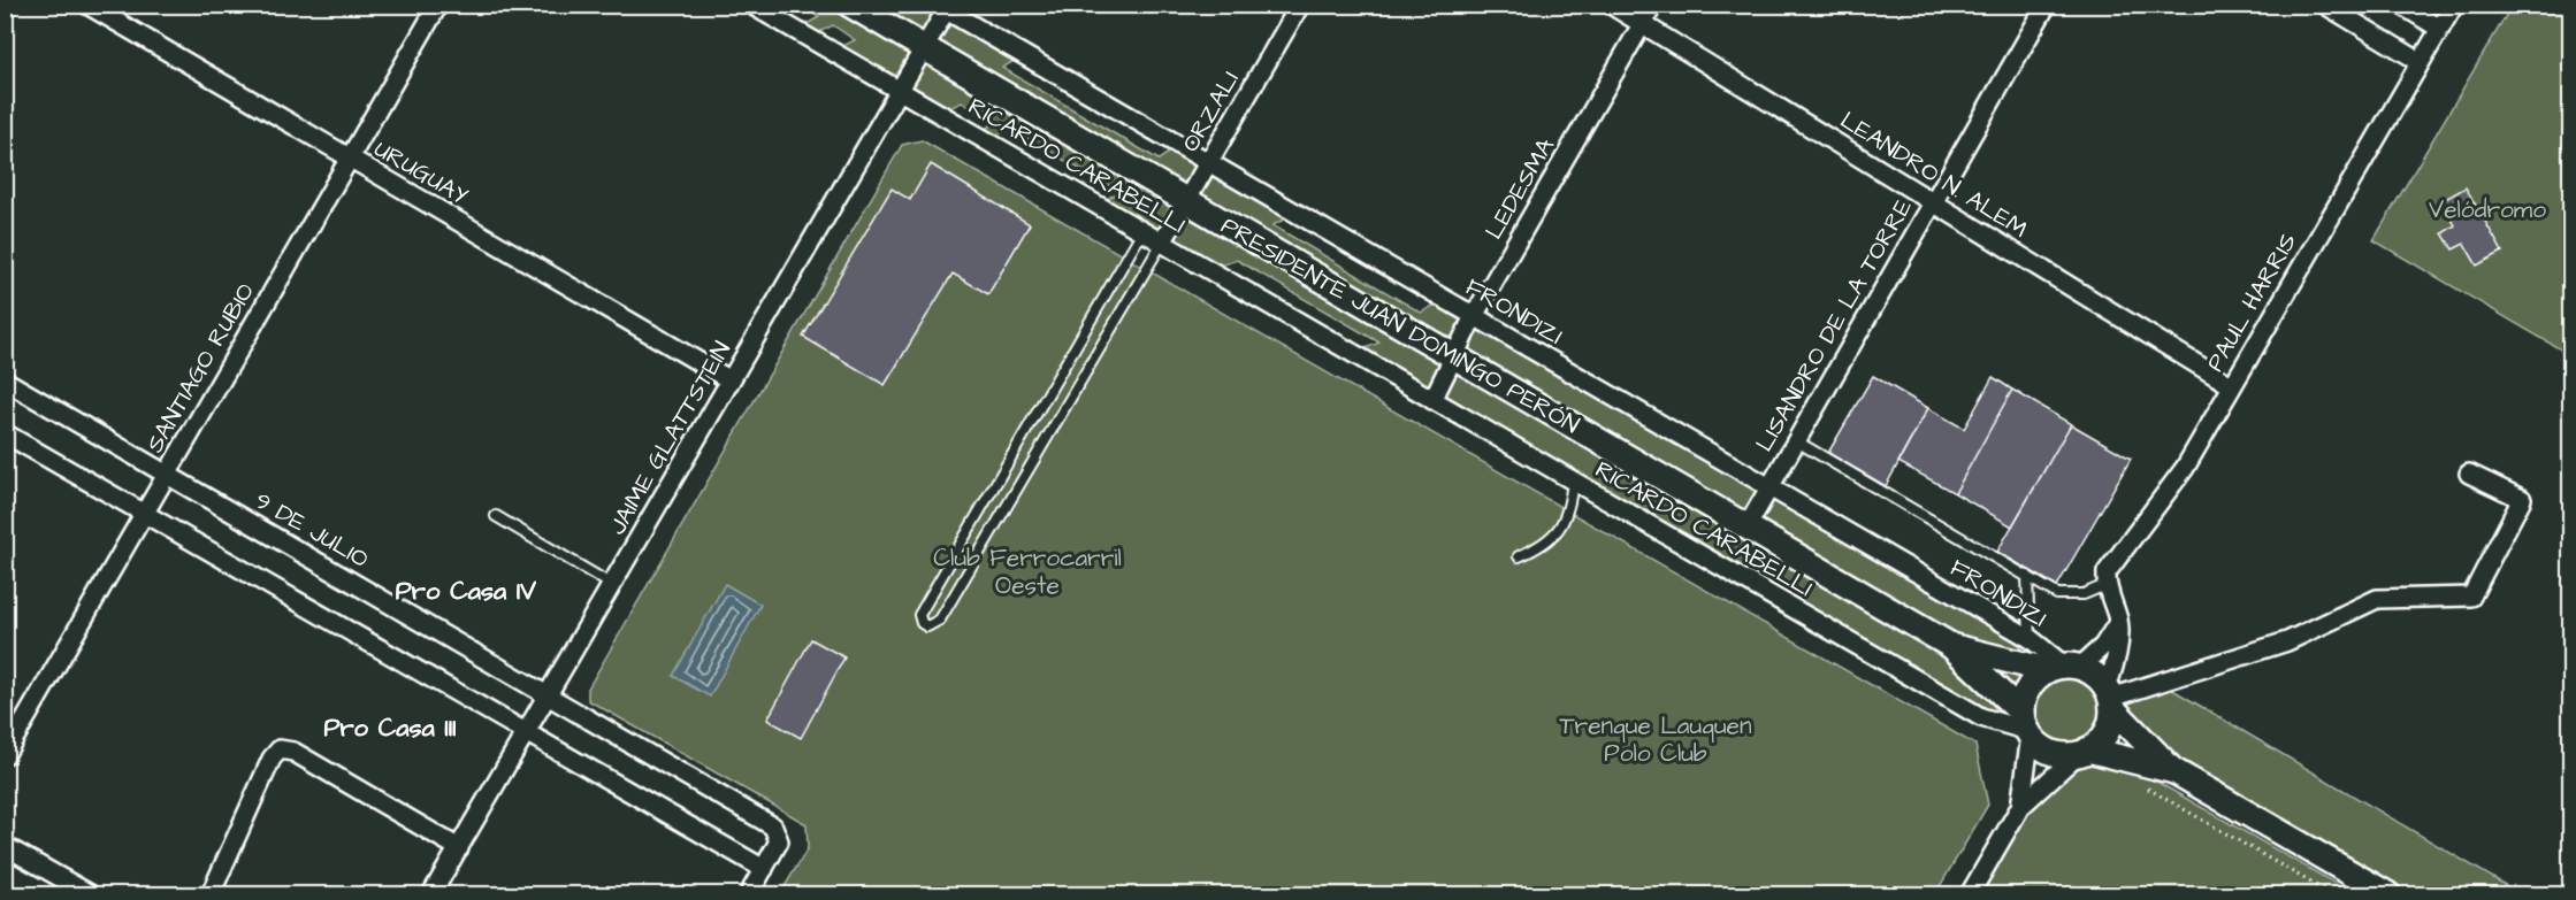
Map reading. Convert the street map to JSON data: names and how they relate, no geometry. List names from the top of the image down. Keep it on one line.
{"streets":{"main road":["PRESIDENTE JUAN DOMINGO PERÓN"],"street":["ORZALI","RICARDO CARABELLI","URUGUAY","LEANDRO N. ALEM","LEDESMA","PAUL HARRIS","FRONDIZI","LISANDRO DE LA TORRE","SANTIAGO RUBIO","JAIME GLATTSTEIN","9 DE JULIO"]},"crossings":[["ORZALI","RICARDO CARABELLI"],["ORZALI","FRONDIZI"],["ORZALI","PRESIDENTE JUAN DOMINGO PERÓN"],["RICARDO CARABELLI","LEDESMA"],["RICARDO CARABELLI","FRONDIZI"],["RICARDO CARABELLI","PRESIDENTE JUAN DOMINGO PERÓN"],["RICARDO CARABELLI","JAIME GLATTSTEIN"],["URUGUAY","SANTIAGO RUBIO"],["URUGUAY","JAIME GLATTSTEIN"],["LEANDRO N. ALEM","LEDESMA"],["LEANDRO N. ALEM","PAUL HARRIS"],["LEANDRO N. ALEM","LISANDRO DE LA TORRE"],["LEDESMA","FRONDIZI"],["LEDESMA","PRESIDENTE JUAN DOMINGO PERÓN"],["FRONDIZI","PRESIDENTE JUAN DOMINGO PERÓN"],["FRONDIZI","LISANDRO DE LA TORRE"],["FRONDIZI","JAIME GLATTSTEIN"],["PRESIDENTE JUAN DOMINGO PERÓN","LISANDRO DE LA TORRE"],["PRESIDENTE JUAN DOMINGO PERÓN","JAIME GLATTSTEIN"],["SANTIAGO RUBIO","9 DE JULIO"],["JAIME GLATTSTEIN","9 DE JULIO"]],"districts":["Pro Casa IV","Pro Casa III"],"parks":["Velódromo","Club Ferrocarril Oeste","Trenque Lauquen Polo Club"]}
